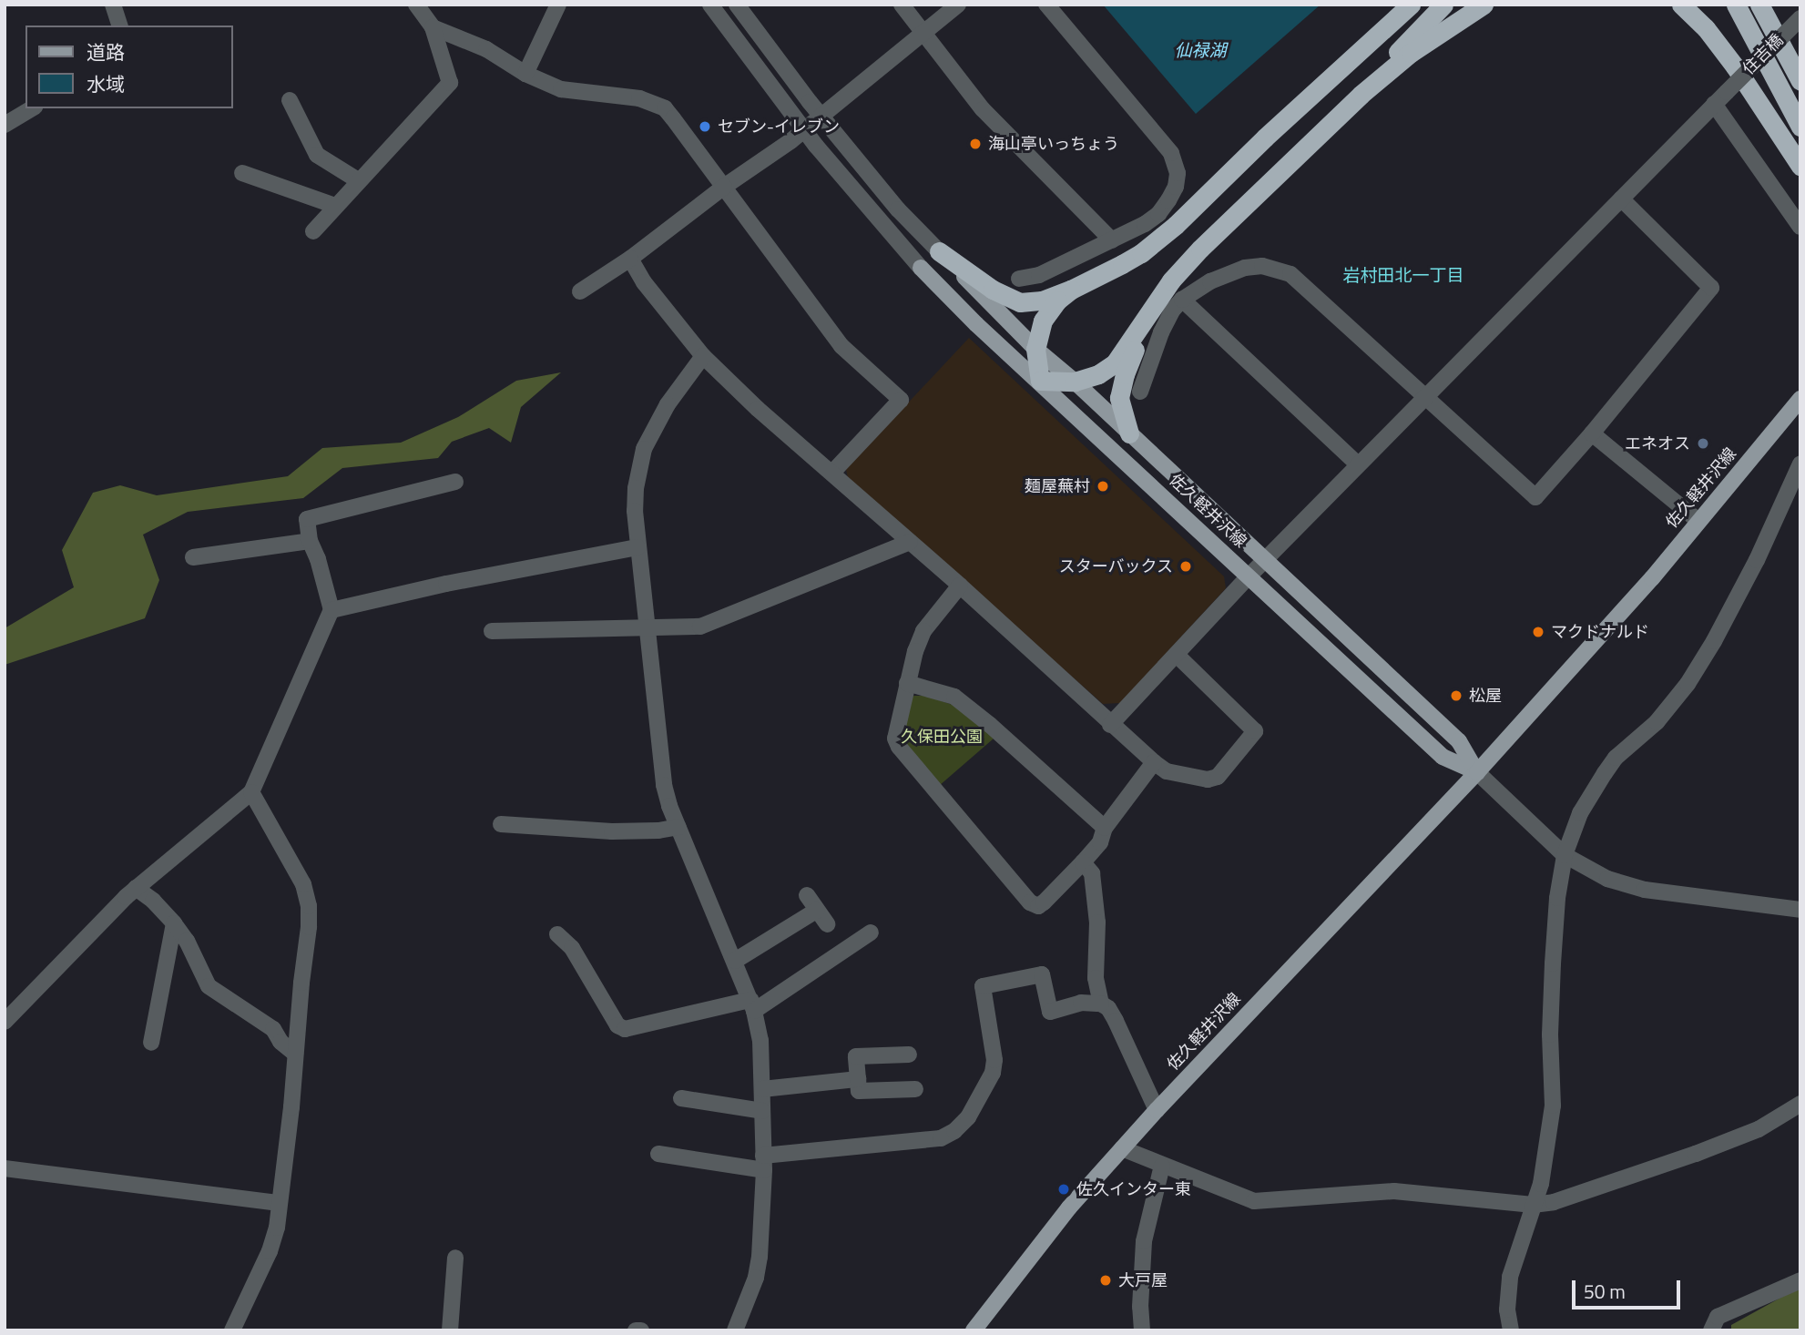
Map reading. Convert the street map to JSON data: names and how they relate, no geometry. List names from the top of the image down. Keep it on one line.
{"streets":{"main road":["佐久軽井沢線"],"street":["住吉橋"]},"crossings":[["住吉橋","佐久軽井沢線"]],"districts":["岩村田北一丁目"],"water":["仙禄湖"],"parks":["久保田公園"],"places":["セブン-イレブン","海山亭いっちょう","エネオス","麺屋蕪村","スターバックス","マクドナルド","松屋","佐久インター東","大戸屋"],"legend":["道路","水域"],"scale_bar":"50 m"}
